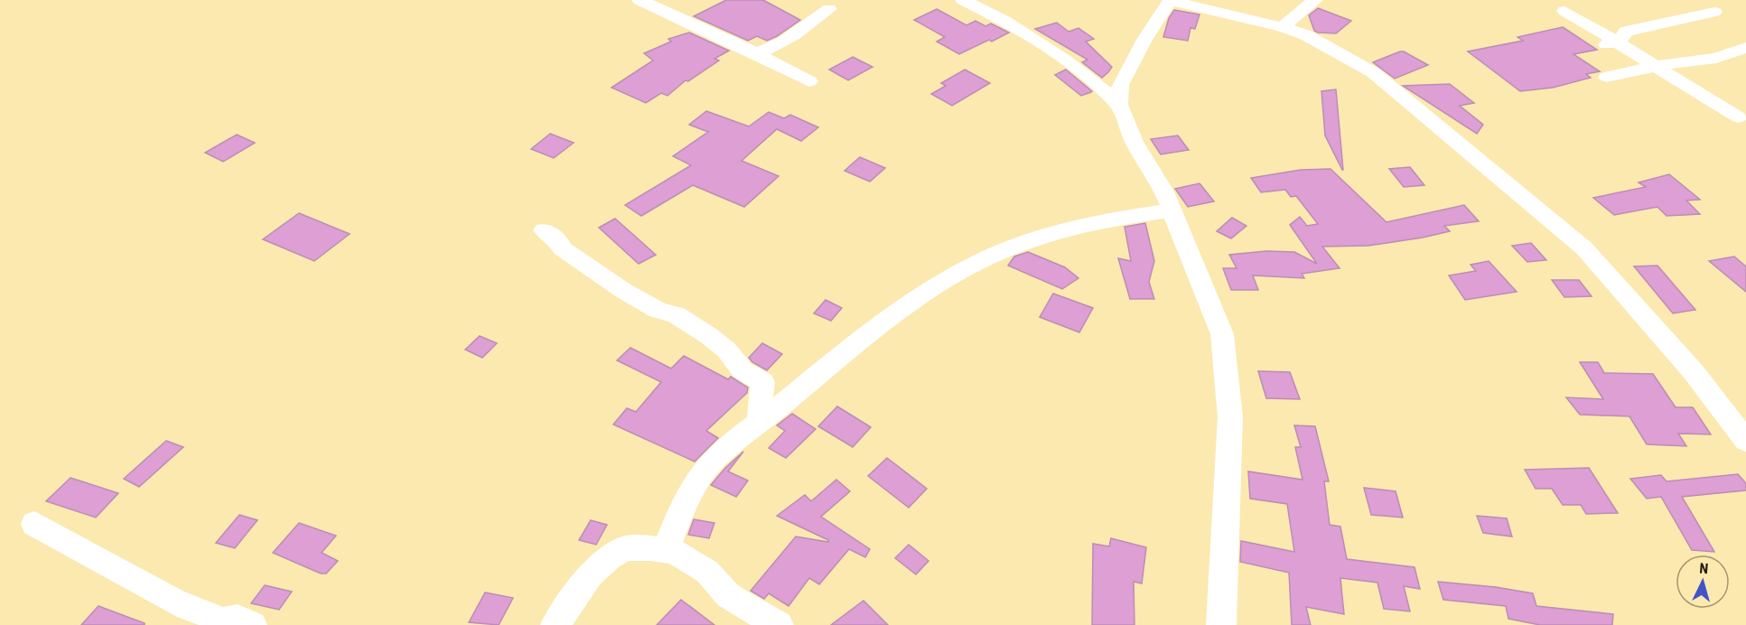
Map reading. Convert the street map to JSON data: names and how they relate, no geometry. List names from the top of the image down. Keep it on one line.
{"north":"top"}
